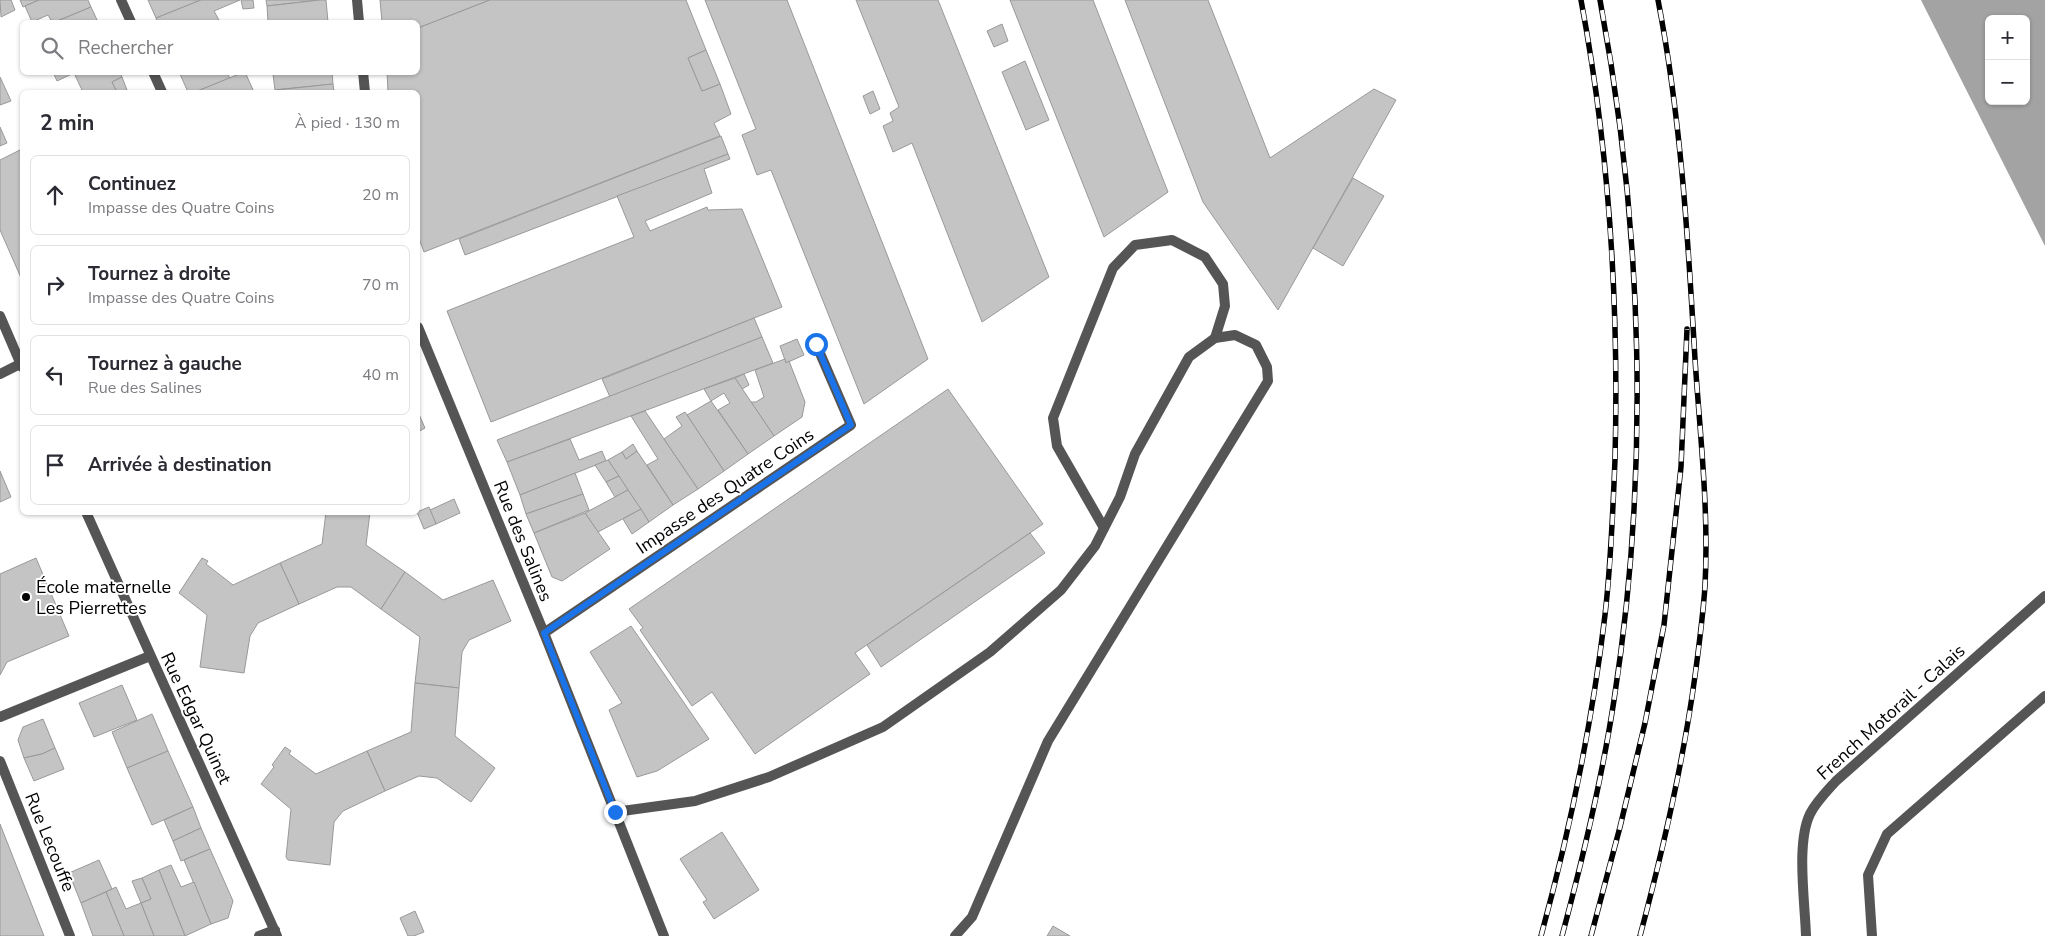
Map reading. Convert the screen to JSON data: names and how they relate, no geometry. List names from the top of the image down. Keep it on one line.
{"streets":{"street":["Impasse des Quatre Coins","Rue des Salines","French Motorail - Calais","Rue Edgar Quinet","Rue Lecouffe"]},"crossings":[["Impasse des Quatre Coins","Rue des Salines"]],"places":["École maternelle Les Pierrettes"],"page":{"map_buttons":["+","−"],"search":"Rechercher","heading":["2 min","À pied · 130 m"],"list":[["Continuez","Impasse des Quatre Coins","20 m"],["Tournez à droite","Impasse des Quatre Coins","70 m"],["Tournez à gauche","Rue des Salines","40 m"],"Arrivée à destination"]}}
